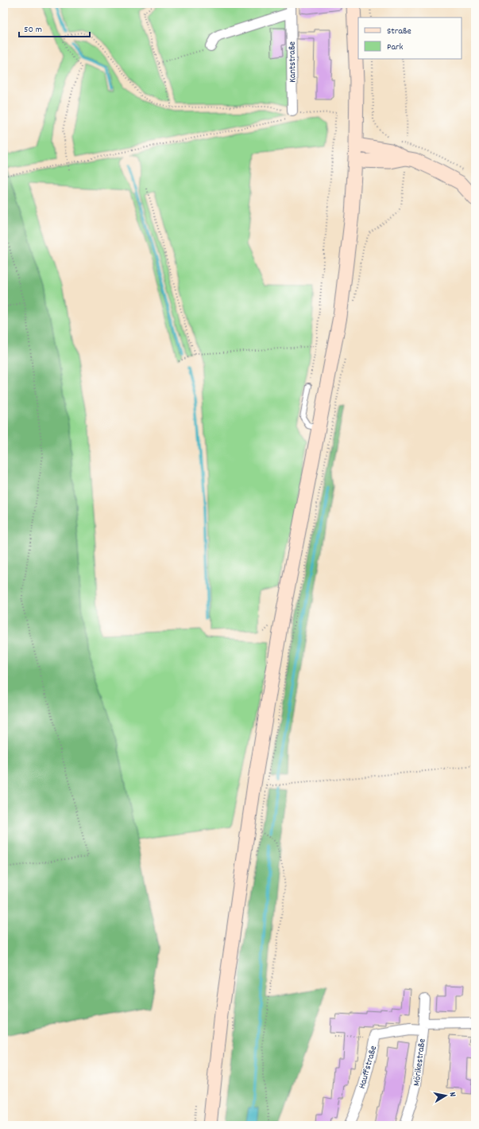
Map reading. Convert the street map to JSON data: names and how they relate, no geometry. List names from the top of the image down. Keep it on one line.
{"streets":{"street":["Kantstraße","Mörikestraße","Hauffstraße"]},"crossings":[["Mörikestraße","Hauffstraße"]],"legend":["Straße","Park"],"scale_bar":"50 m","north":"right"}
